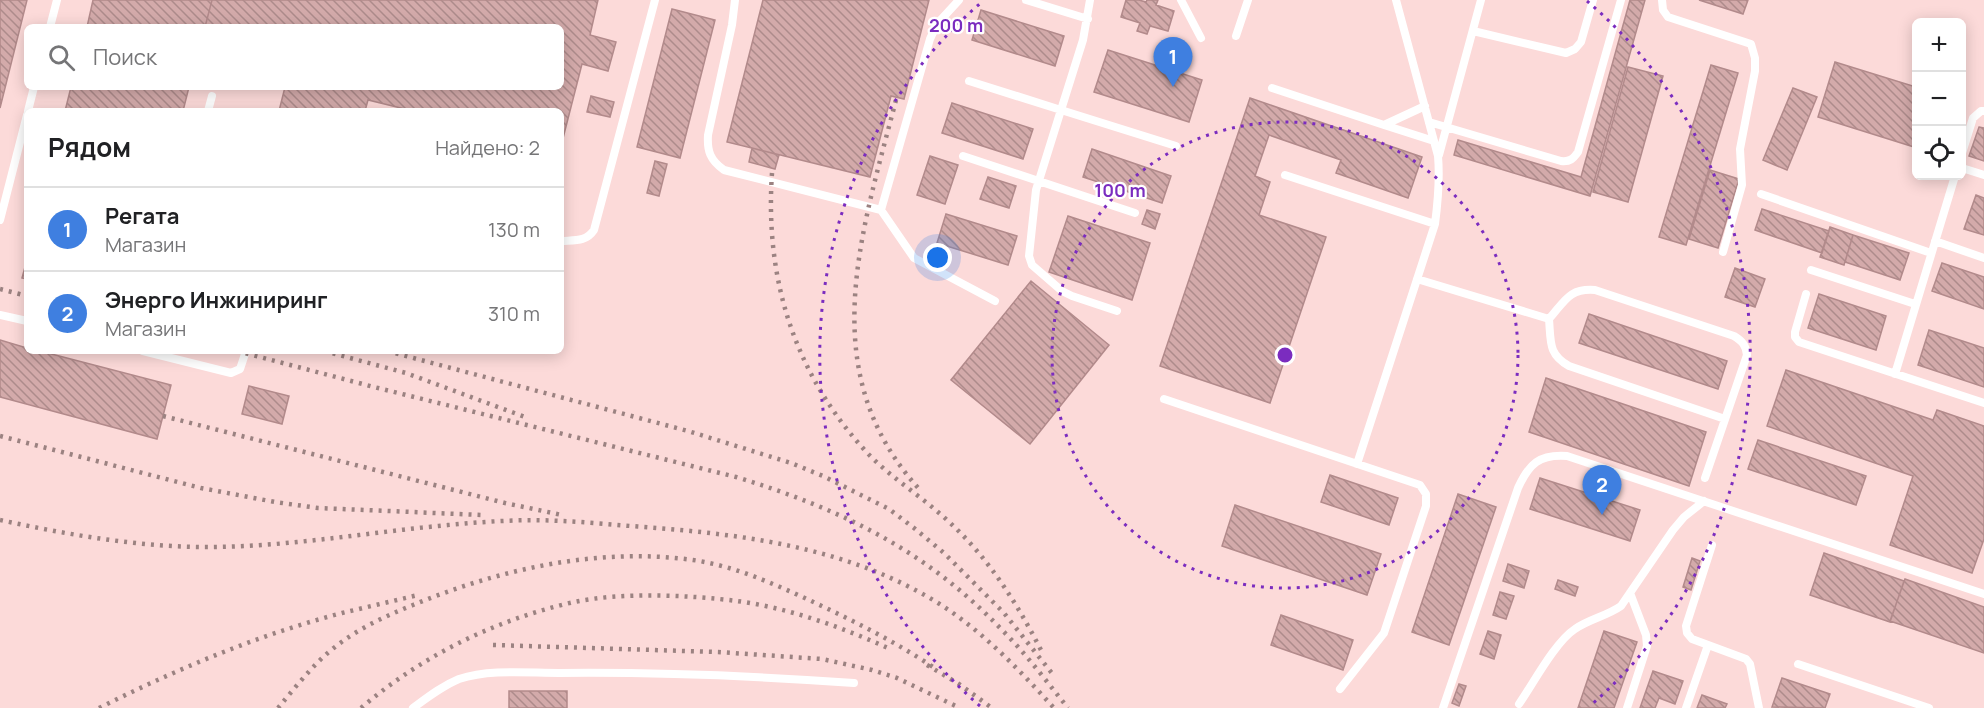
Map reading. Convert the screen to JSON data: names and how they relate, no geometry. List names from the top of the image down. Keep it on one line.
{"page":{"map_buttons":["+","−"],"search":"Поиск","pins":["1","2"],"heading":["Рядом","Найдено: 2"],"list":[{"mark":"1","name":"Регата","note":"Магазин","value":"130 m"},{"mark":"2","name":"Энерго Инжиниринг","note":"Магазин","value":"310 m"}]},"rings":["200 m","100 m"]}
